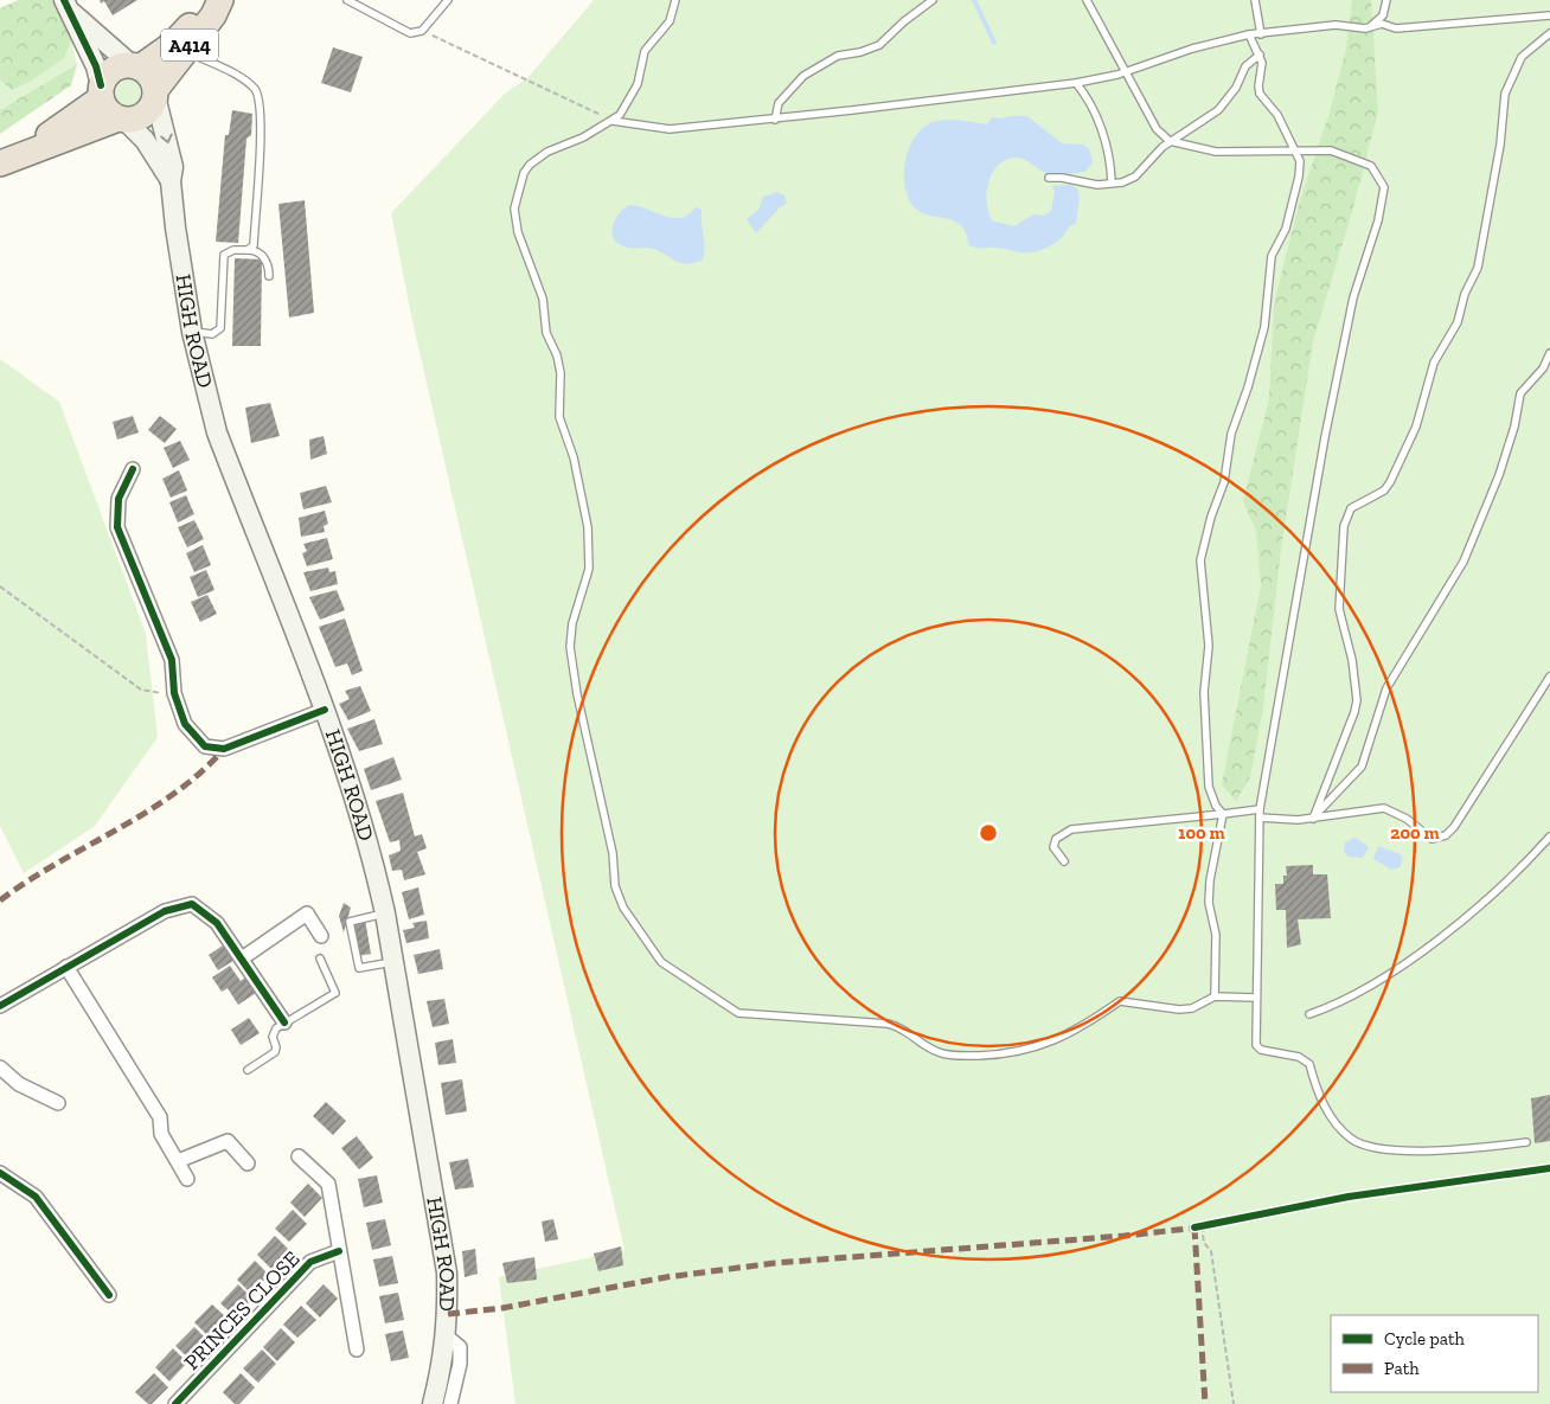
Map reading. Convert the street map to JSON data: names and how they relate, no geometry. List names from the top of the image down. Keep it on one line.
{"streets":{"highway":["A414"],"main road":["HIGH ROAD"],"street":["PRINCES CLOSE"]},"crossings":[["A414","HIGH ROAD"]],"legend":["Cycle path","Path"],"rings":["100 m","200 m"]}
